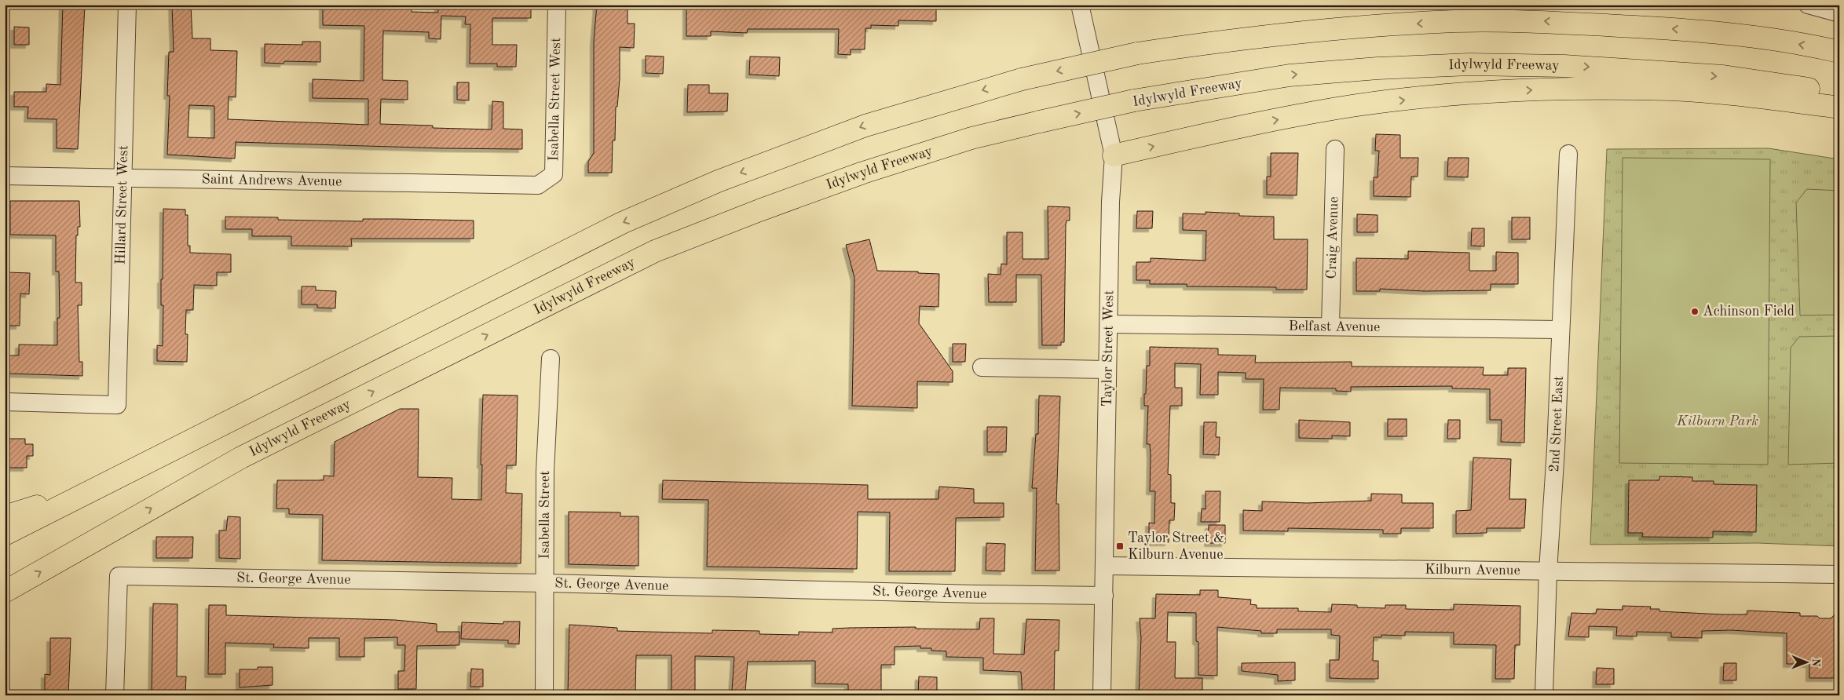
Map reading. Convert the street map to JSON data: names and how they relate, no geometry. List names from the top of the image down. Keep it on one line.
{"streets":{"highway":["Idylwyld Freeway"],"street":["Isabella Street West","Saint Andrews Avenue","Hillard Street West","Craig Avenue","Belfast Avenue","Taylor Street West","2nd Street East","Isabella Street","Kilburn Avenue","St. George Avenue"]},"crossings":[["Isabella Street West","Saint Andrews Avenue"],["Saint Andrews Avenue","Hillard Street West"],["Craig Avenue","Belfast Avenue"],["Belfast Avenue","Taylor Street West"],["Belfast Avenue","2nd Street East"],["Taylor Street West","Kilburn Avenue"],["Taylor Street West","St. George Avenue"],["2nd Street East","Kilburn Avenue"],["Isabella Street","St. George Avenue"]],"parks":["Kilburn Park"],"places":{"other":["Achinson Field"],"transit":["Taylor Street & Kilburn Avenue"]},"north":"right"}
